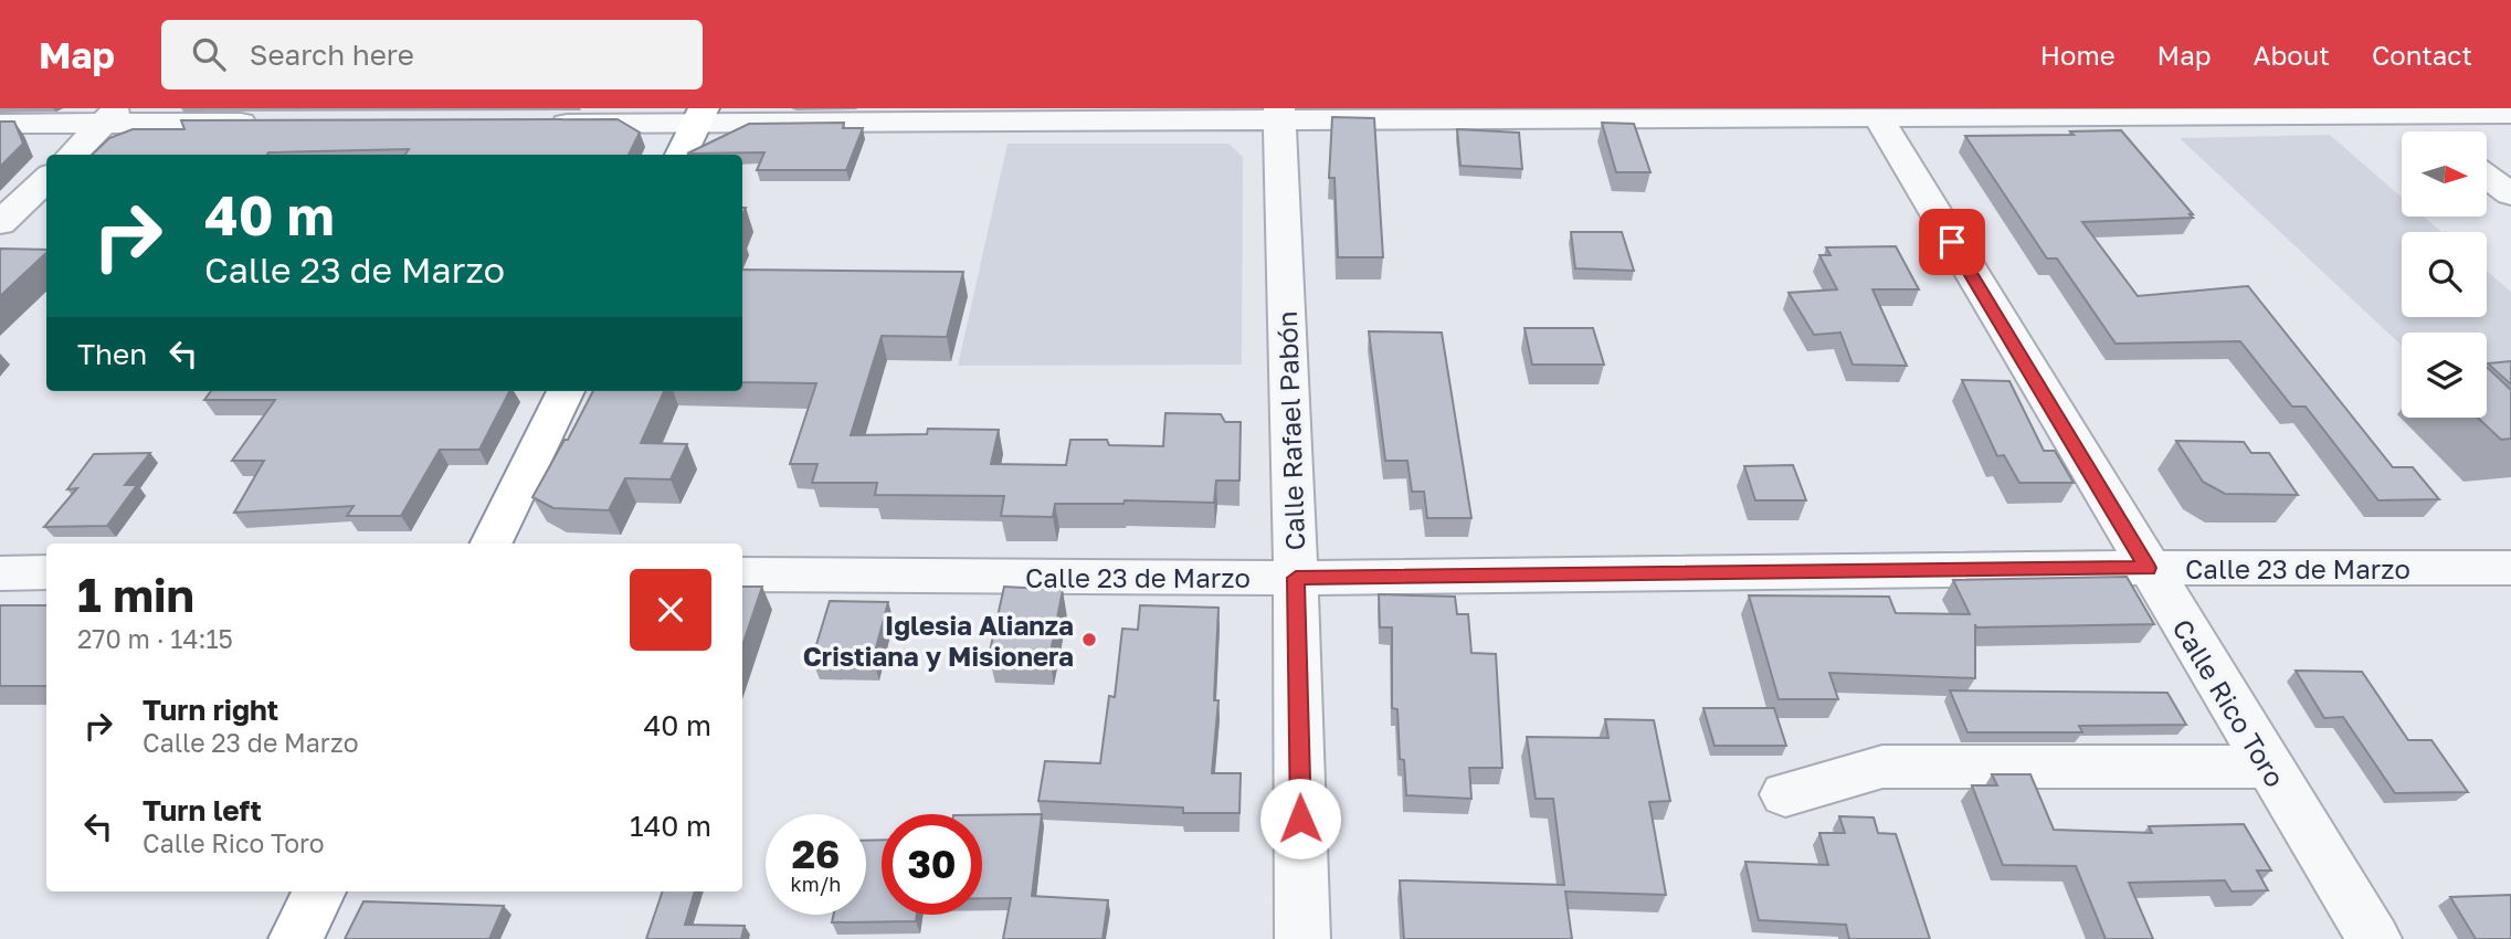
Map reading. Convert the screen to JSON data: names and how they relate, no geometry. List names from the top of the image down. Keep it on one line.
{"streets":{"street":["Calle Rafael Pabón","Calle 23 de Marzo","Calle Rico Toro"]},"crossings":[["Calle Rafael Pabón","Calle 23 de Marzo"],["Calle 23 de Marzo","Calle Rico Toro"]],"places":["Iglesia Alianza Cristiana y Misionera"],"north":"right","page":{"header":"Map","search":"Search here","nav":["Home","Map","About","Contact"],"turn":["40 m","Calle 23 de Marzo"],"then":"Then","heading":["1 min","270 m · 14:15"],"list":[{"name":"Turn right","note":"Calle 23 de Marzo","value":"40 m"},{"name":"Turn left","note":"Calle Rico Toro","value":"140 m"}],"speed":"26 km/h","limit":"30"}}
